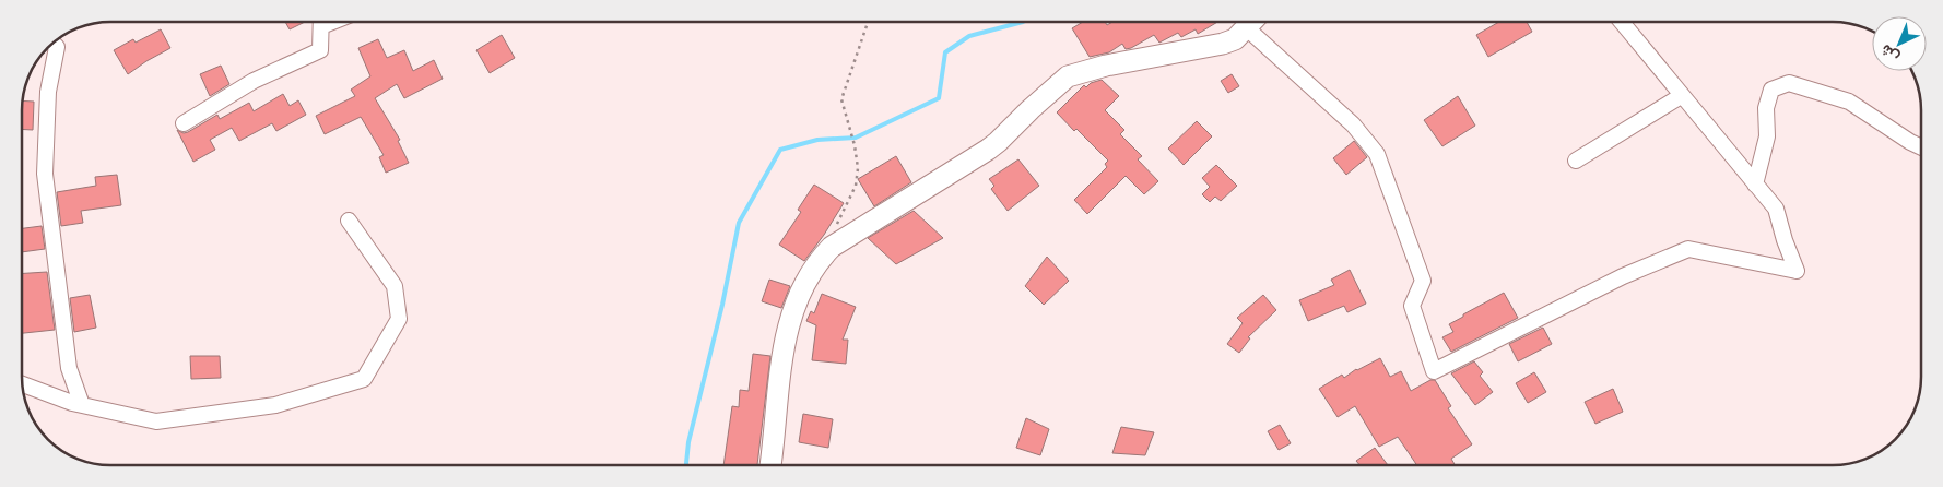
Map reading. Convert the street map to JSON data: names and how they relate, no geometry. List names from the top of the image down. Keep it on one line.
{"north":"bottom left"}
